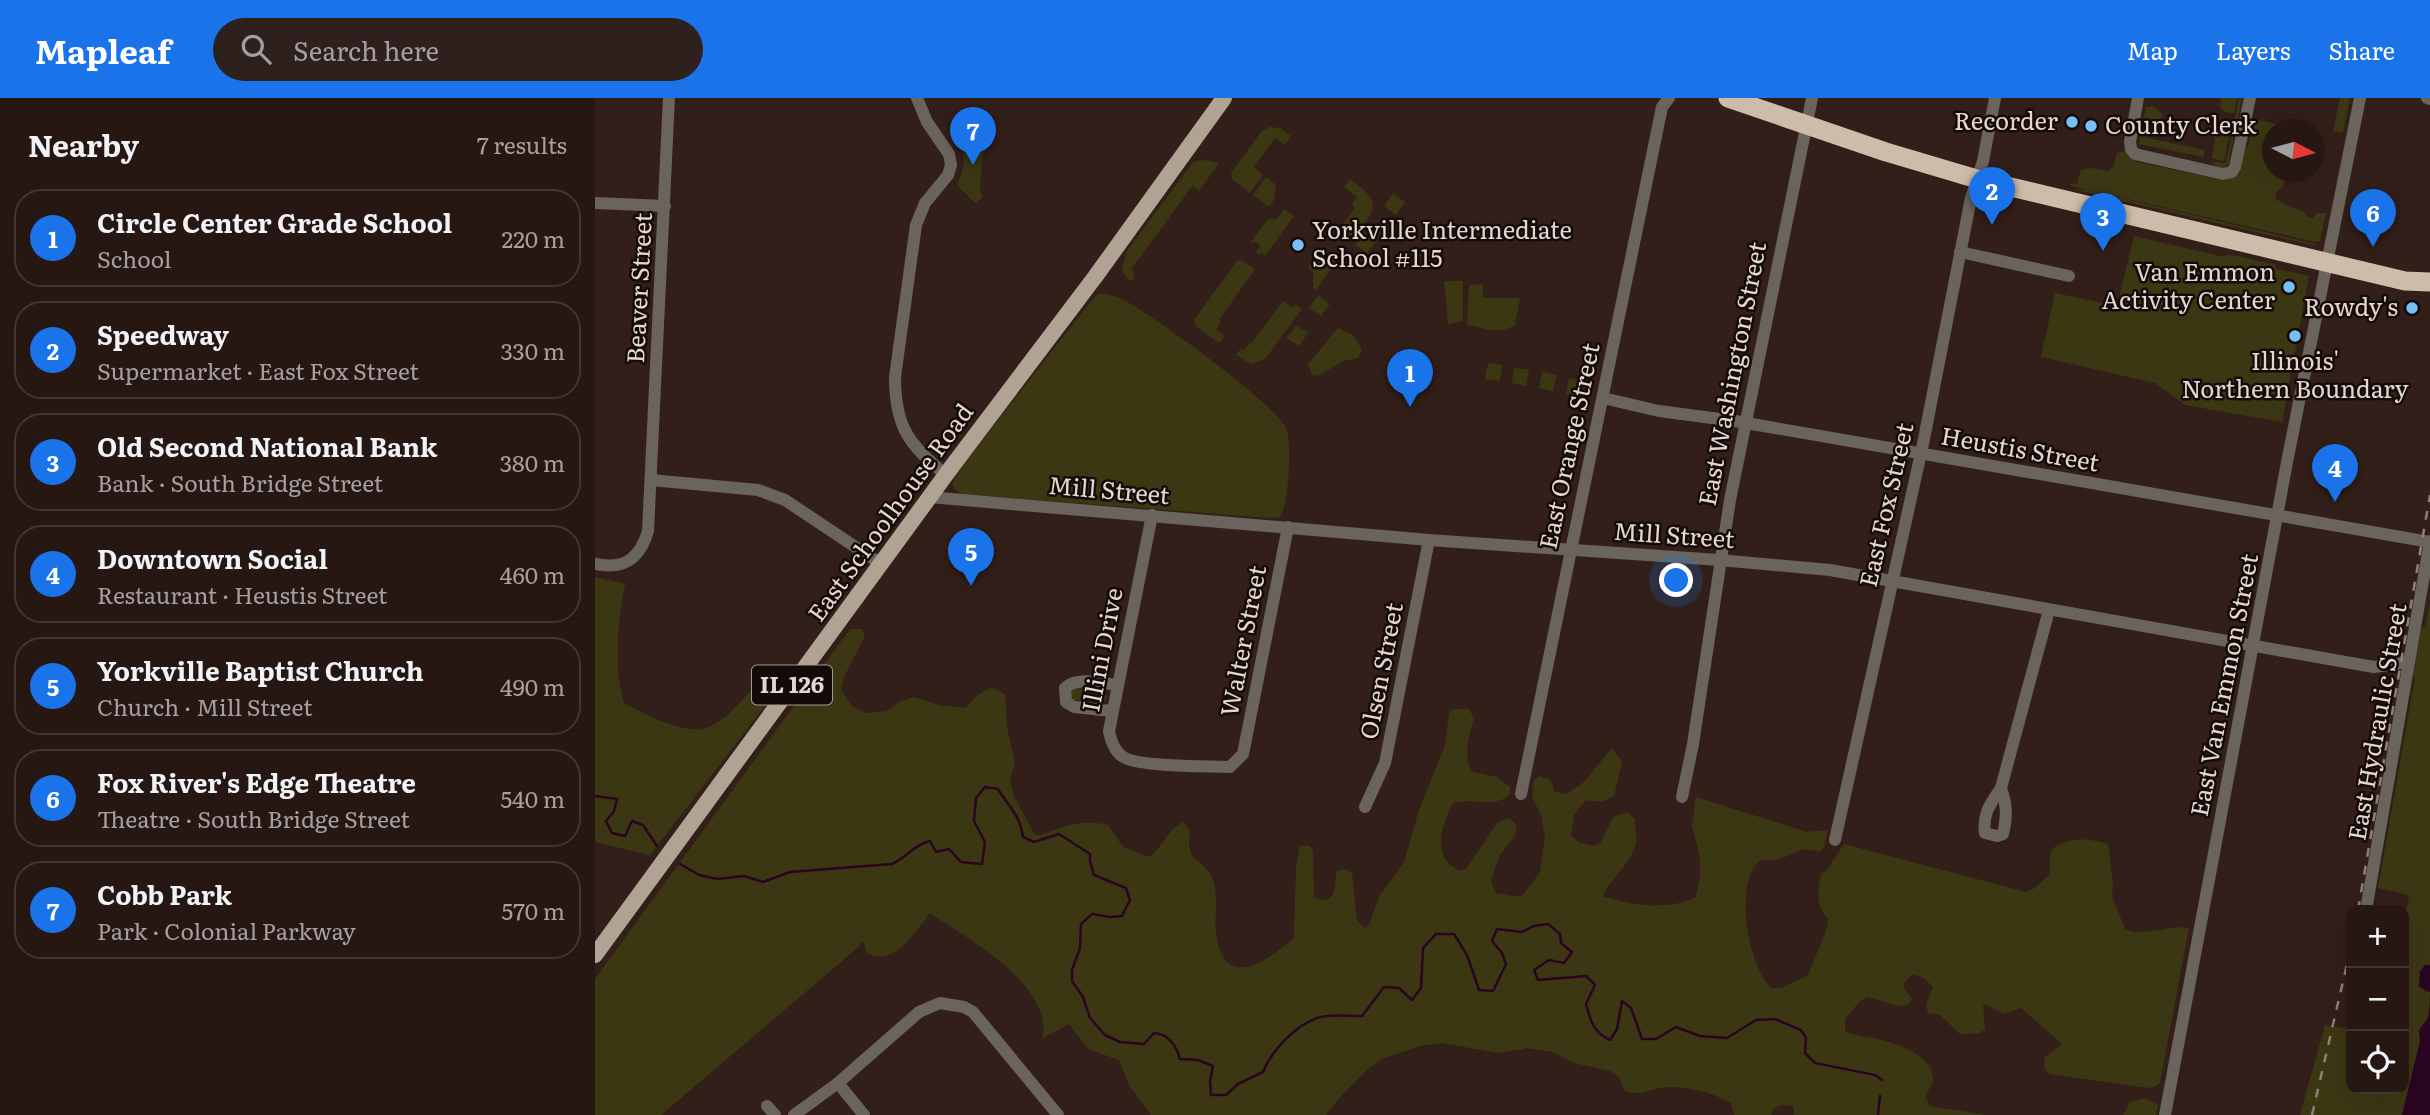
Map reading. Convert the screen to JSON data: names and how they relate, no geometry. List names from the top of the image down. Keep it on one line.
{"streets":{"main road":["East Schoolhouse Road","IL 126"],"street":["Beaver Street","East Washington Street","East Orange Street","Heustis Street","Mill Street","East Fox Street","Walter Street","Illini Drive","Olsen Street","East Van Emmon Street","East Hydraulic Street"]},"crossings":[["East Washington Street","Heustis Street"],["East Washington Street","Mill Street"],["East Orange Street","Heustis Street"],["East Orange Street","Mill Street"],["Heustis Street","East Fox Street"],["Heustis Street","East Van Emmon Street"],["Heustis Street","East Hydraulic Street"],["Mill Street","East Fox Street"],["Mill Street","East Schoolhouse Road"],["Mill Street","Walter Street"],["Mill Street","Illini Drive"],["Mill Street","Olsen Street"],["Mill Street","East Van Emmon Street"],["Mill Street","East Hydraulic Street"],["Walter Street","Illini Drive"]],"places":["Recorder","County Clerk","Yorkville Intermediate School #115","Van Emmon Activity Center","Rowdy's","Illinois' Northern Boundary"],"north":"right","page":{"header":"Mapleaf","search":"Search here","nav":["Map","Layers","Share"],"heading":["Nearby","7 results"],"pins":["7","2","6","3","1","4","5"],"list":[{"mark":"1","name":"Circle Center Grade School","note":"School","value":"220 m"},{"mark":"2","name":"Speedway","note":"Supermarket · East Fox Street","value":"330 m"},{"mark":"3","name":"Old Second National Bank","note":"Bank · South Bridge Street","value":"380 m"},{"mark":"4","name":"Downtown Social","note":"Restaurant · Heustis Street","value":"460 m"},{"mark":"5","name":"Yorkville Baptist Church","note":"Church · Mill Street","value":"490 m"},{"mark":"6","name":"Fox River's Edge Theatre","note":"Theatre · South Bridge Street","value":"540 m"},{"mark":"7","name":"Cobb Park","note":"Park · Colonial Parkway","value":"570 m"}],"map_buttons":["+","−"]}}
